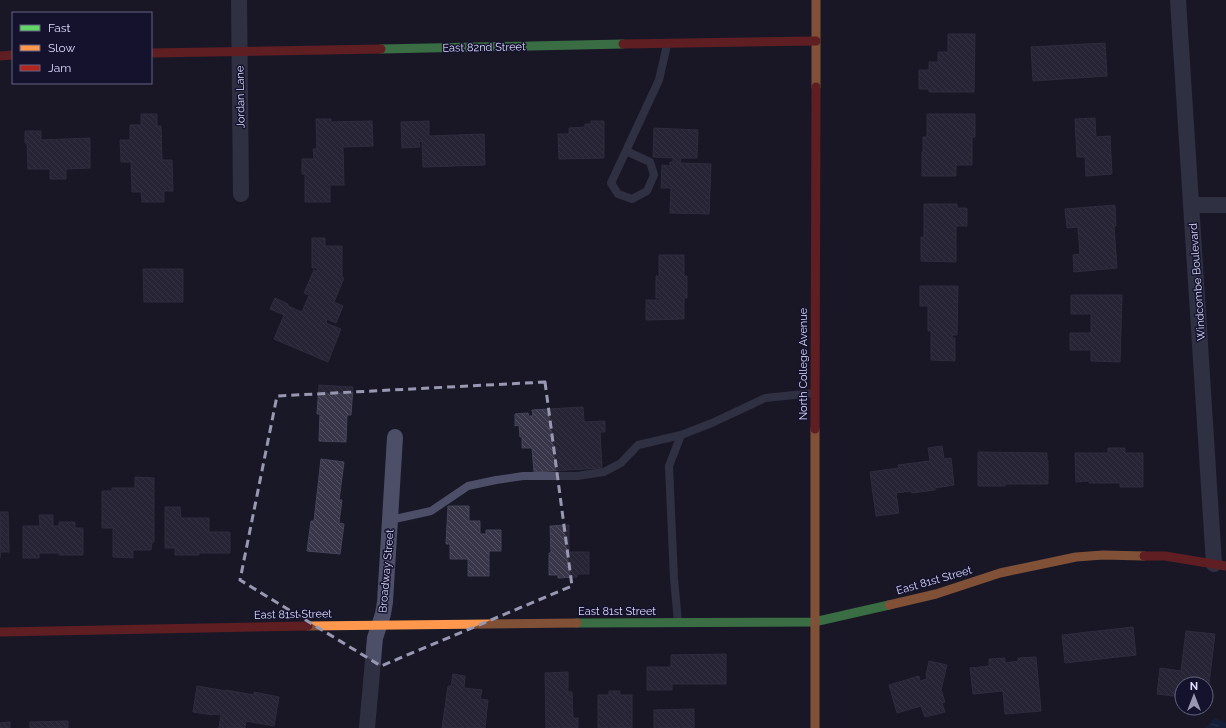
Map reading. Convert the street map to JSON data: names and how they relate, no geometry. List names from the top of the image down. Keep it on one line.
{"streets":{"street":["East 82nd Street","Jordan Lane","Windcombe Boulevard","North College Avenue","Broadway Street","East 81st Street"]},"crossings":[["East 82nd Street","Jordan Lane"],["East 82nd Street","North College Avenue"],["Windcombe Boulevard","East 81st Street"],["North College Avenue","East 81st Street"],["Broadway Street","East 81st Street"]],"legend":["Fast","Slow","Jam"],"north":"top"}
